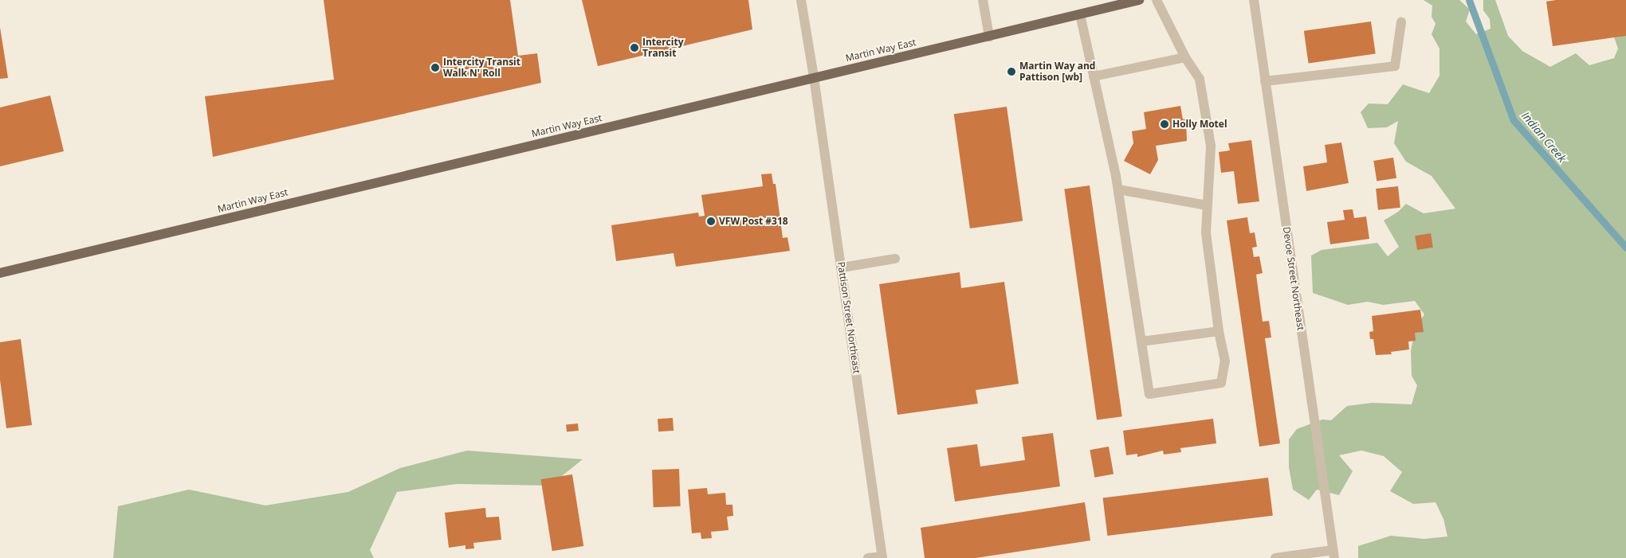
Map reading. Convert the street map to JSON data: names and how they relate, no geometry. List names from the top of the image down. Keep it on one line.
{"streets":{"main road":["Martin Way East"],"street":["Devoe Street Northeast","Pattison Street Northeast"]},"crossings":[["Martin Way East","Pattison Street Northeast"]],"water":["Indian Creek"],"places":["Intercity Transit","Intercity Transit Walk N' Roll","Martin Way and Pattison [wb]","Holly Motel","VFW Post #318"]}
